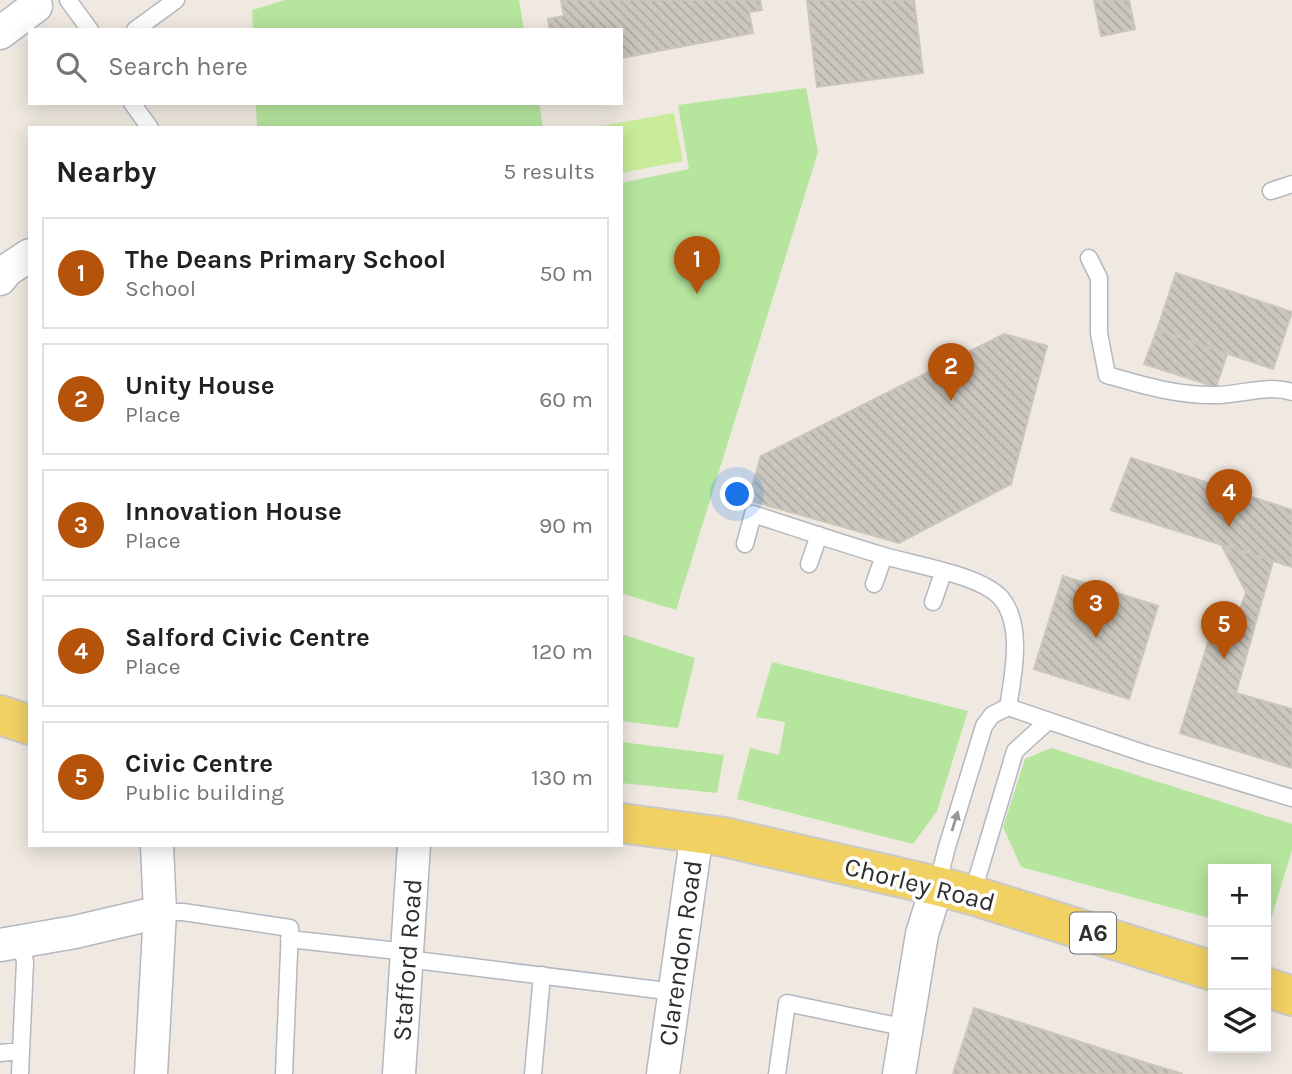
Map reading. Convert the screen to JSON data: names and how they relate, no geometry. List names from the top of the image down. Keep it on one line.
{"streets":{"main road":["Chorley Road","A6"],"street":["Clarendon Road","Stafford Road"]},"crossings":[["Chorley Road","Clarendon Road"]],"page":{"search":"Search here","heading":["Nearby","5 results"],"list":[{"mark":"1","name":"The Deans Primary School","note":"School","value":"50 m"},{"mark":"2","name":"Unity House","note":"Place","value":"60 m"},{"mark":"3","name":"Innovation House","note":"Place","value":"90 m"},{"mark":"4","name":"Salford Civic Centre","note":"Place","value":"120 m"},{"mark":"5","name":"Civic Centre","note":"Public building","value":"130 m"}],"pins":["1","2","4","3","5"],"map_buttons":["+","−"]}}
